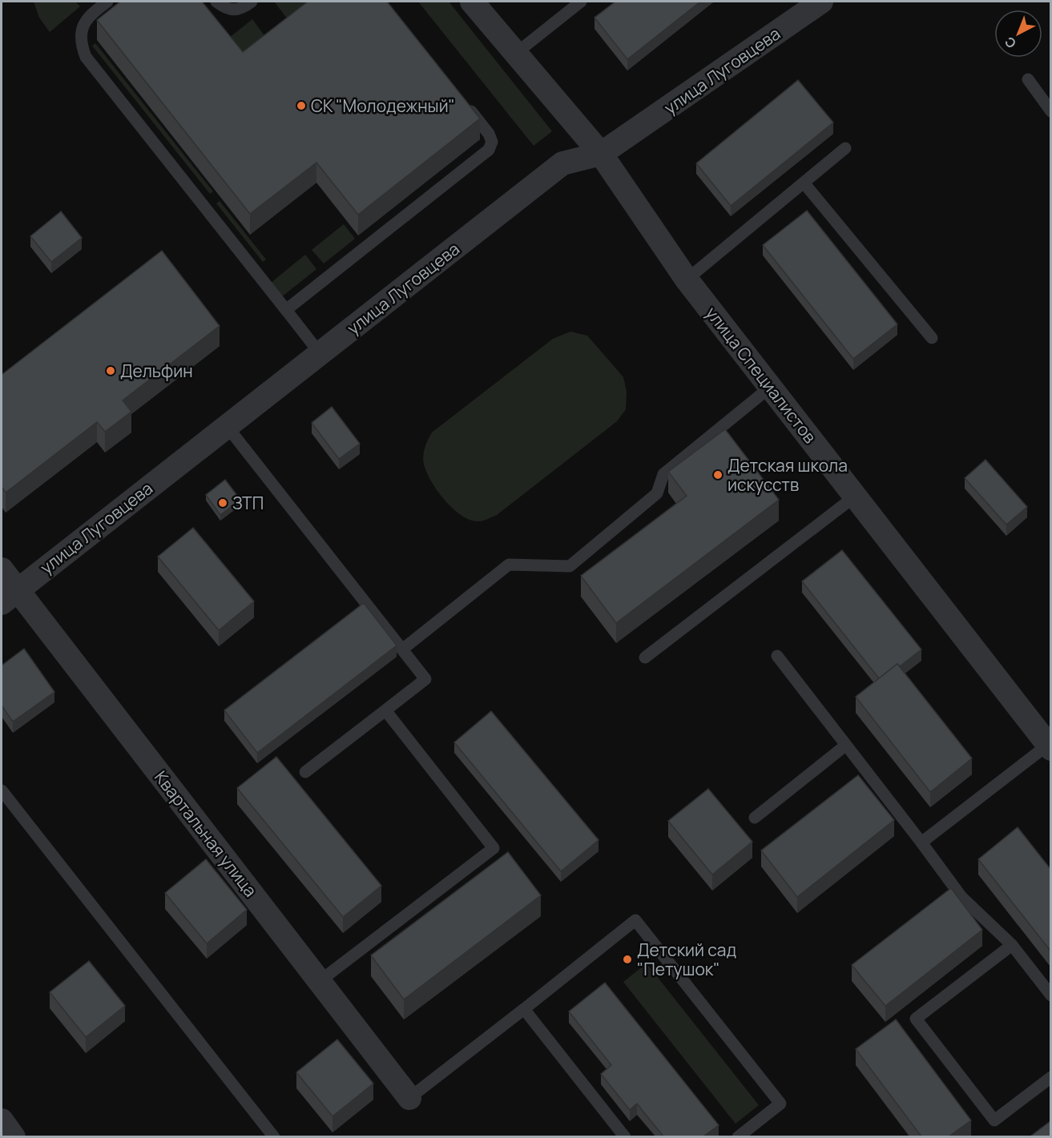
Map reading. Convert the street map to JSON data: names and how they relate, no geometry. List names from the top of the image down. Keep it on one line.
{"streets":{"street":["улица Луговцева","улица Специалистов","Квартальная улица"]},"crossings":[["улица Луговцева","улица Специалистов"],["улица Луговцева","Квартальная улица"]],"places":["СК \"Молодежный\"","Дельфин","Детская школа искусств","ЗТП","Детский сад \"Петушок\""],"north":"bottom left"}
